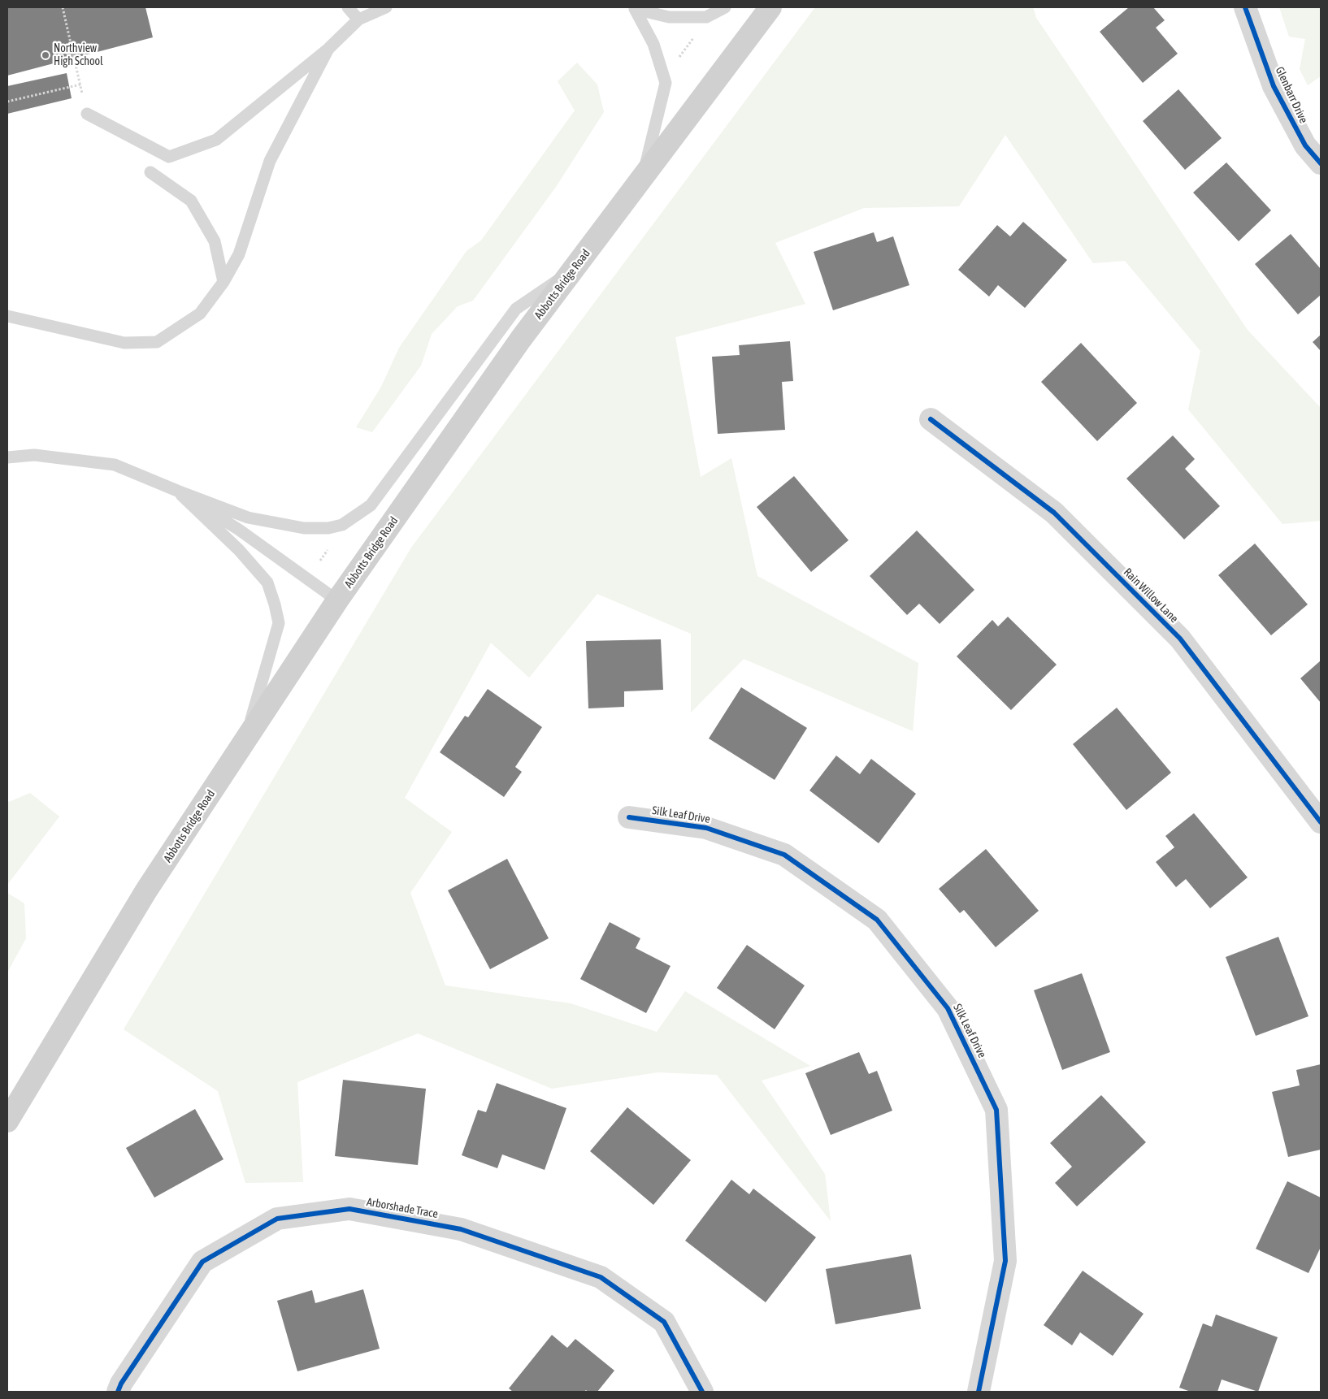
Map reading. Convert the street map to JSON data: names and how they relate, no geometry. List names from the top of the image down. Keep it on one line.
{"streets":{"main road":["Abbotts Bridge Road"],"street":["Glenbarr Drive","Rain Willow Lane","Silk Leaf Drive","Arborshade Trace"]},"places":["Northview High School"]}
